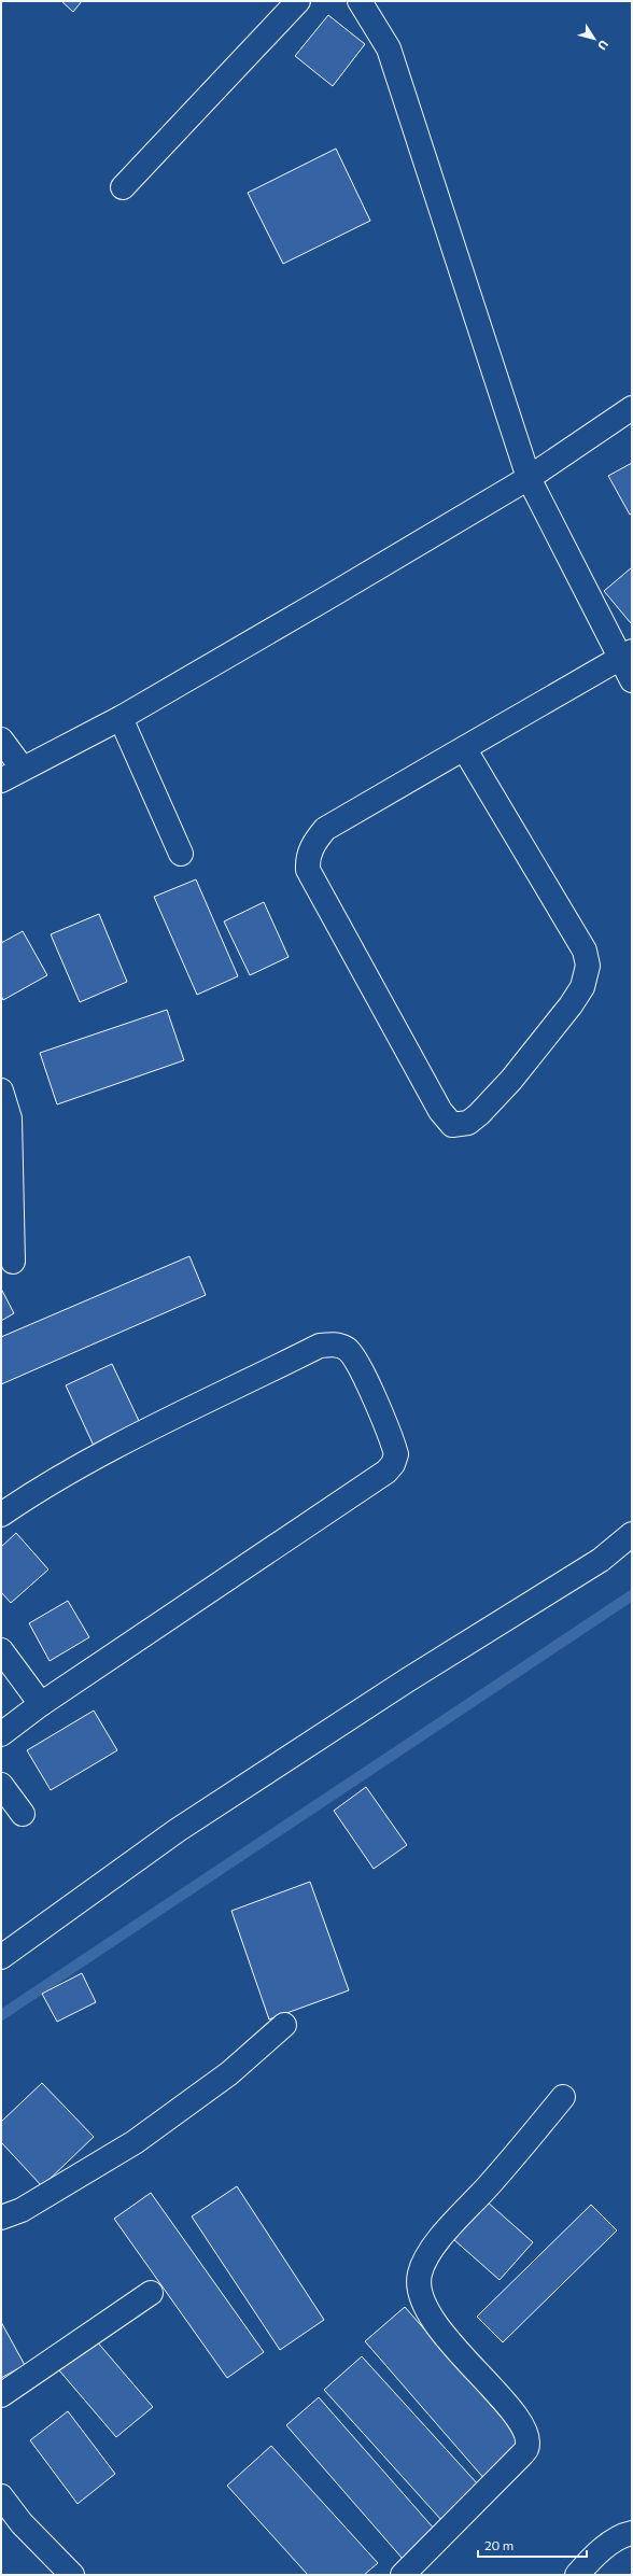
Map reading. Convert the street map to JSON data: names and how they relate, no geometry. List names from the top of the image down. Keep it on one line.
{"scale_bar":"20 m","north":"bottom right"}
